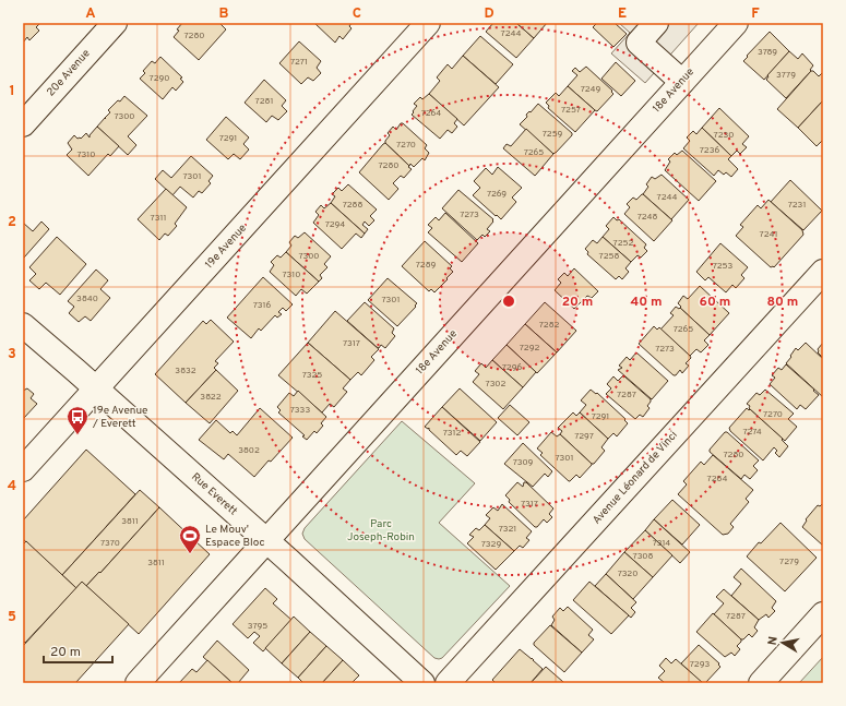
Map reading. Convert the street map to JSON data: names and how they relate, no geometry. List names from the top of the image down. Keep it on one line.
{"streets":{"street":["20e Avenue","18e Avenue","19e Avenue","Avenue Léonard de Vinci","Rue Everett"]},"crossings":[["18e Avenue","Rue Everett"],["19e Avenue","Rue Everett"]],"parks":["Parc Joseph-Robin"],"places":{"bus stop":["19e Avenue / Everett"],"sports":["Le Mouv' Espace Bloc"]},"house_numbers":["7244","7280","3789","7271","3779","7290","7249","7281","7257","7264","7300","7259","7230","7291","7270","7236","7265","7310","7280","7301","7269","7244","7288","7231","7273","7248","7311","7294","7241","7252","7300","7258","7289","7253","7310","3840","7301","7316","7282","7265","7317","7292","7273","7296","3832","7325","7302","7287","3822","7333","7270","7291","7274","7312","7297","3802","7280","7301","7309","7284","7317","3811","7321","7370","7314","7329","7308","7279","3811","7320","7287","3795","7293"],"scale_bar":"20 m","north":"left","grid":{"columns":["A","B","C","D","E","F"],"rows":["1","2","3","4","5"]},"rings":["20 m","40 m","60 m","80 m"]}
